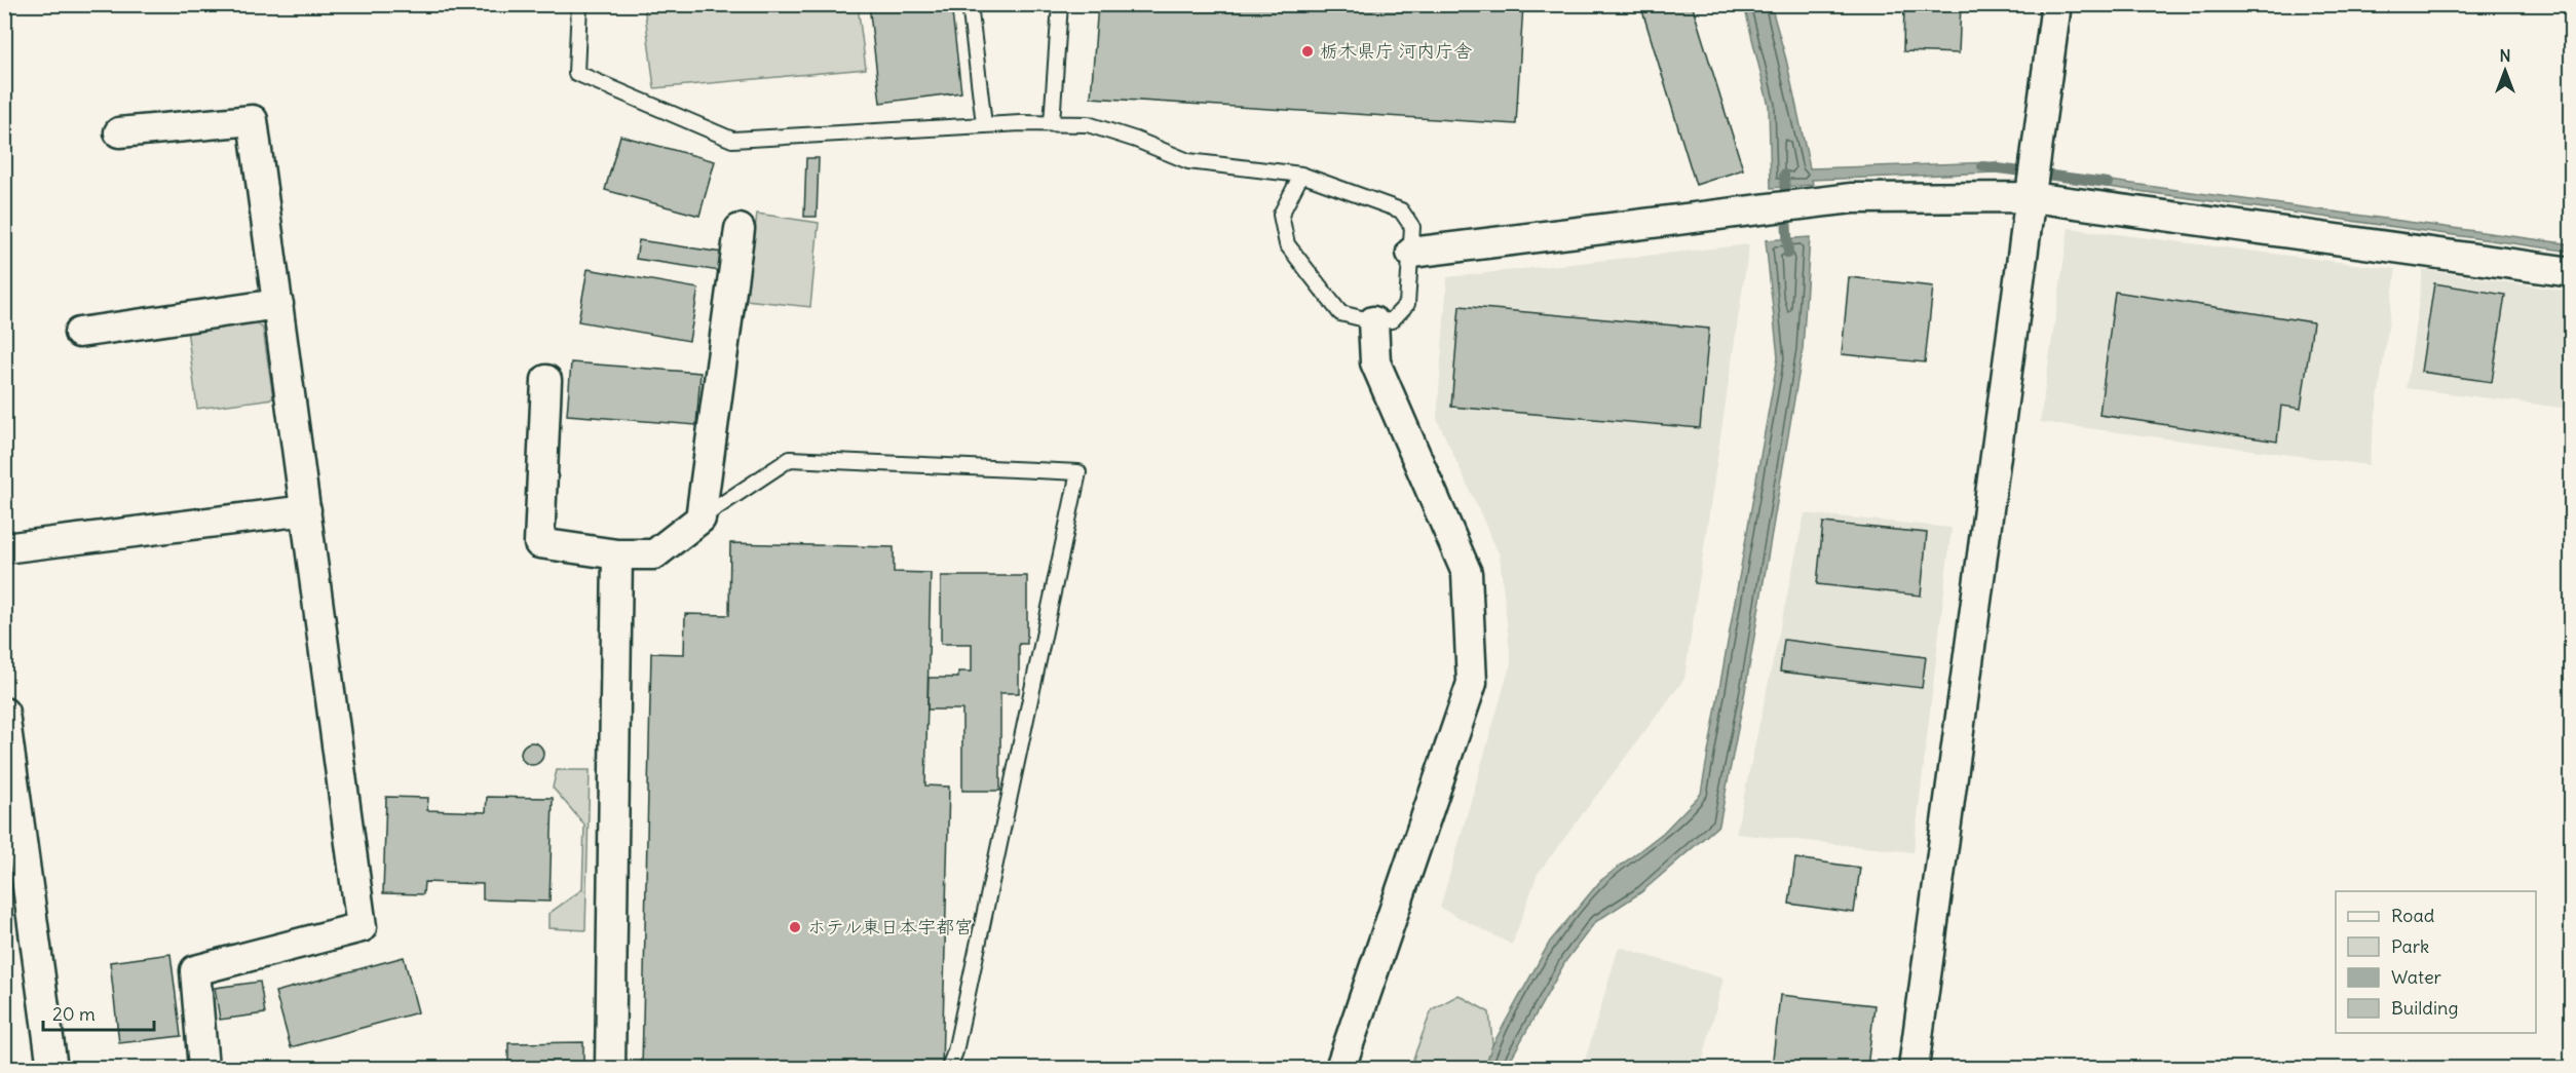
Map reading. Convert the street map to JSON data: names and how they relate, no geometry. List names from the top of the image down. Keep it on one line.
{"places":["栃木県庁 河内庁舎","ホテル東日本宇都宮"],"legend":["Road","Park","Water","Building"],"scale_bar":"20 m","north":"top"}
